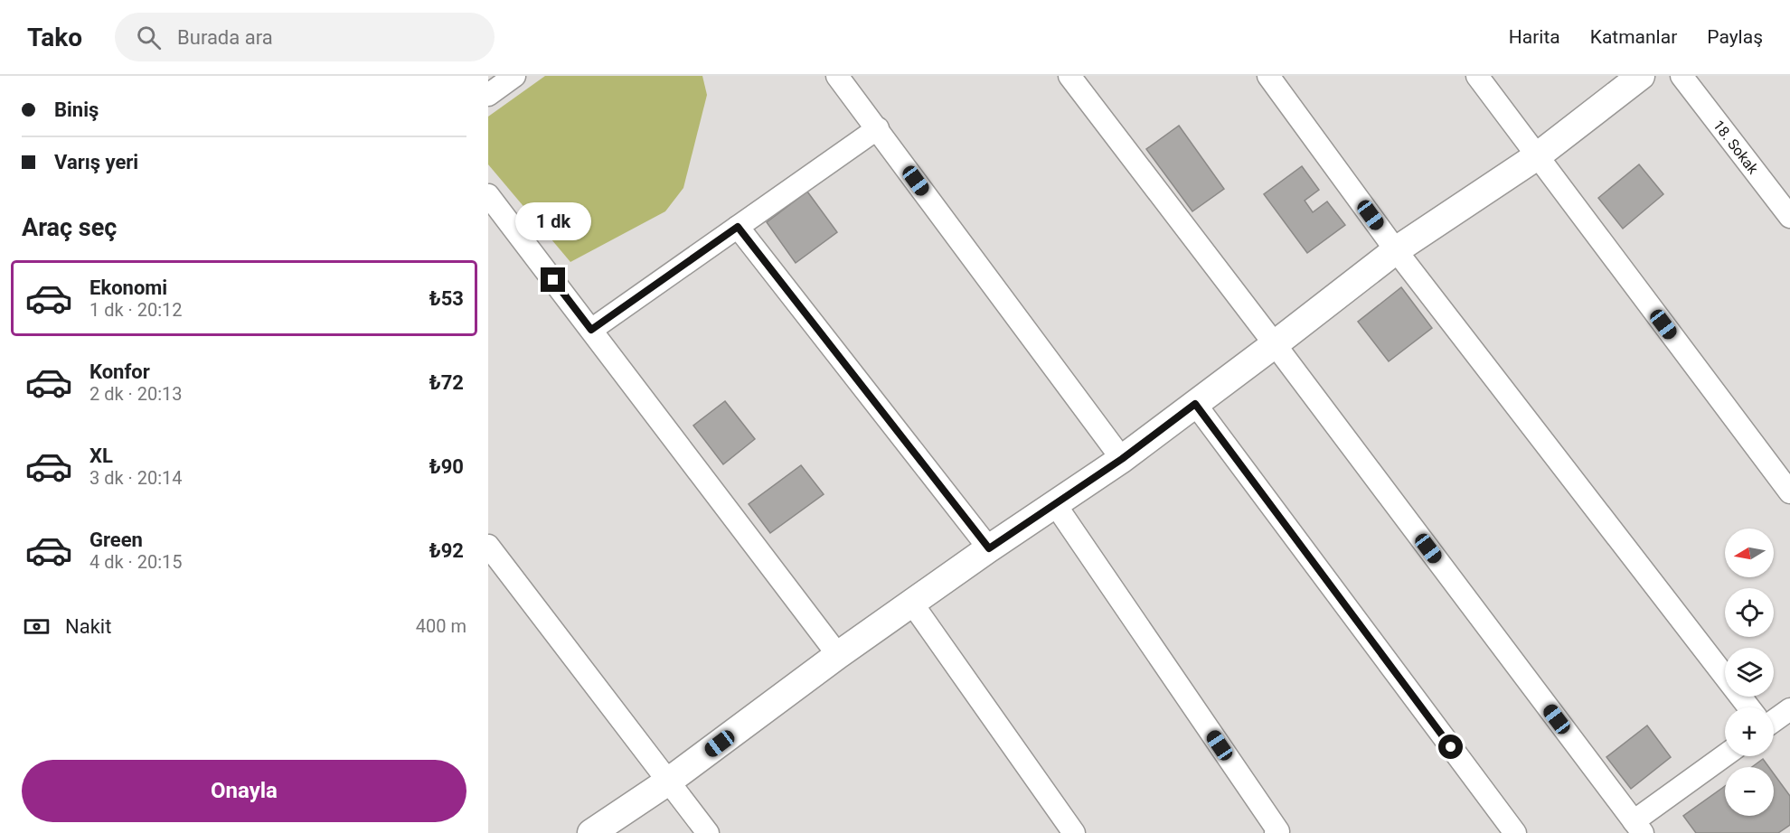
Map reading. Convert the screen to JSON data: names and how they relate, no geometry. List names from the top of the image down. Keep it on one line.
{"streets":{"street":["18. Sokak"]},"north":"left","page":{"header":"Tako","search":"Burada ara","nav":["Harita","Katmanlar","Paylaş"],"banner":["Biniş","Varış yeri"],"heading":"Araç seç","bubble":"1 dk","list":[{"name":"Ekonomi","note":"1 dk · 20:12","value":"₺53"},{"name":"Konfor","note":"2 dk · 20:13","value":"₺72"},{"name":"XL","note":"3 dk · 20:14","value":"₺90"},{"name":"Green","note":"4 dk · 20:15","value":"₺92"}],"map_buttons":["+","−"],"pay":["Nakit","400 m"],"buttons":"Onayla"}}
